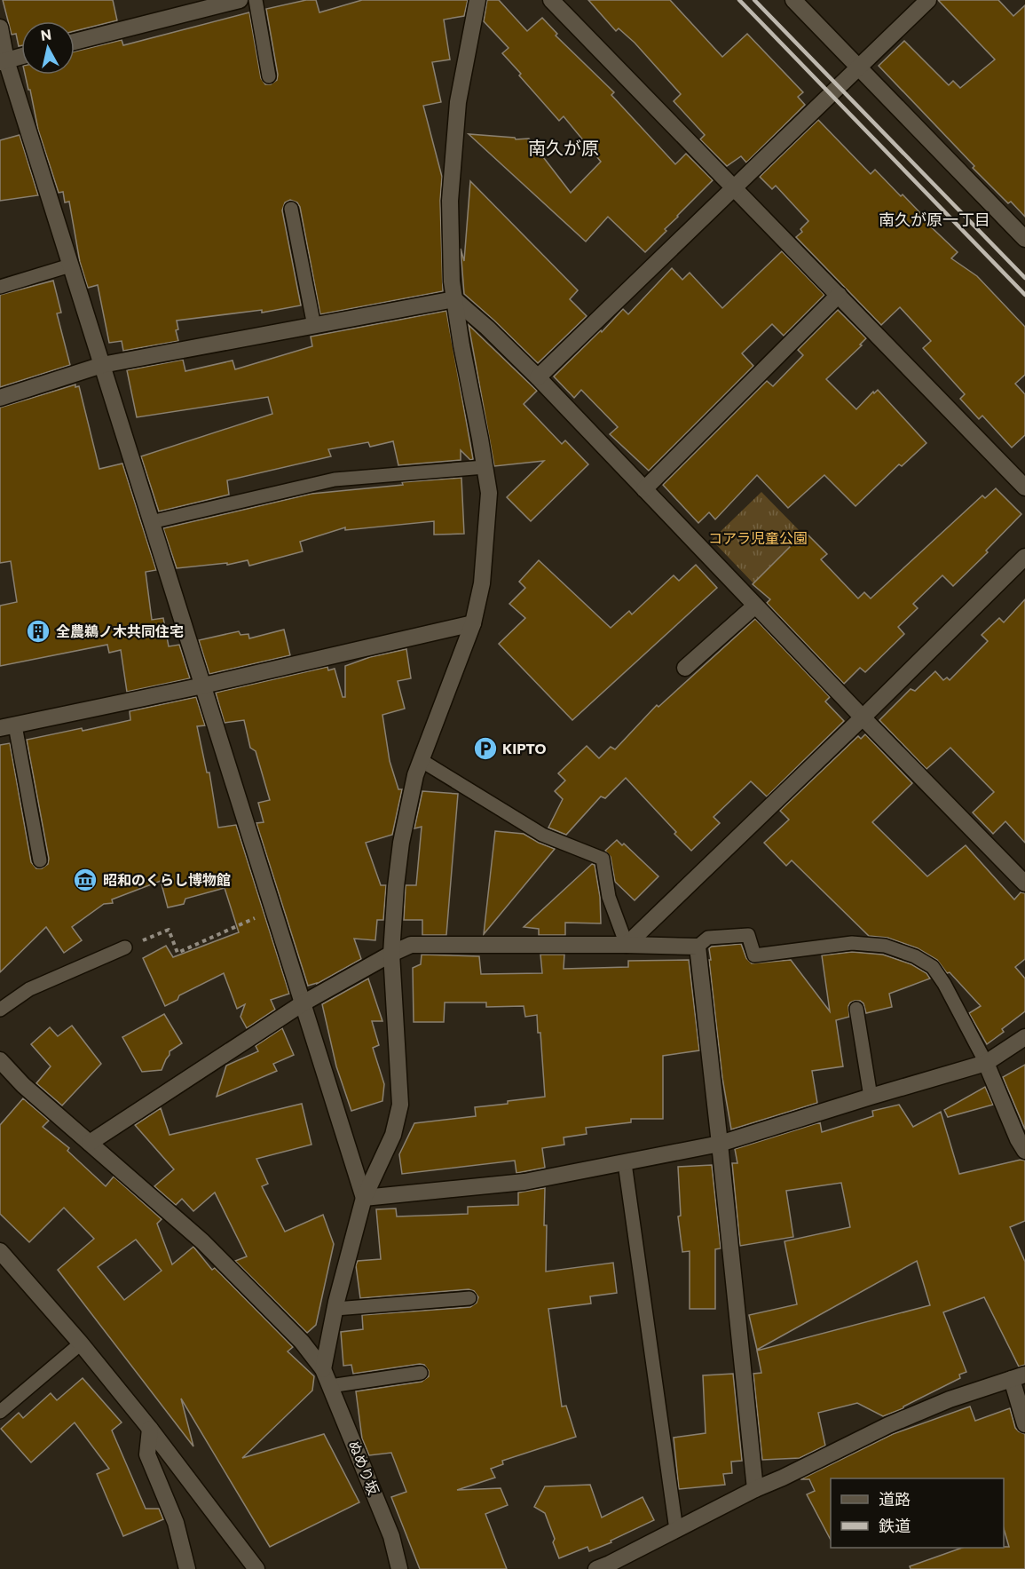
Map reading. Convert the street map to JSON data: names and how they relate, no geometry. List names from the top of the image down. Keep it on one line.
{"streets":{"street":["ぬめり坂"]},"districts":["南久が原","南久が原一丁目"],"parks":["コアラ児童公園"],"places":{"building":["全農鵜ノ木共同住宅"],"parking":["KIPTO"],"museum":["昭和のくらし博物館"]},"legend":["道路","鉄道"],"north":"top"}
